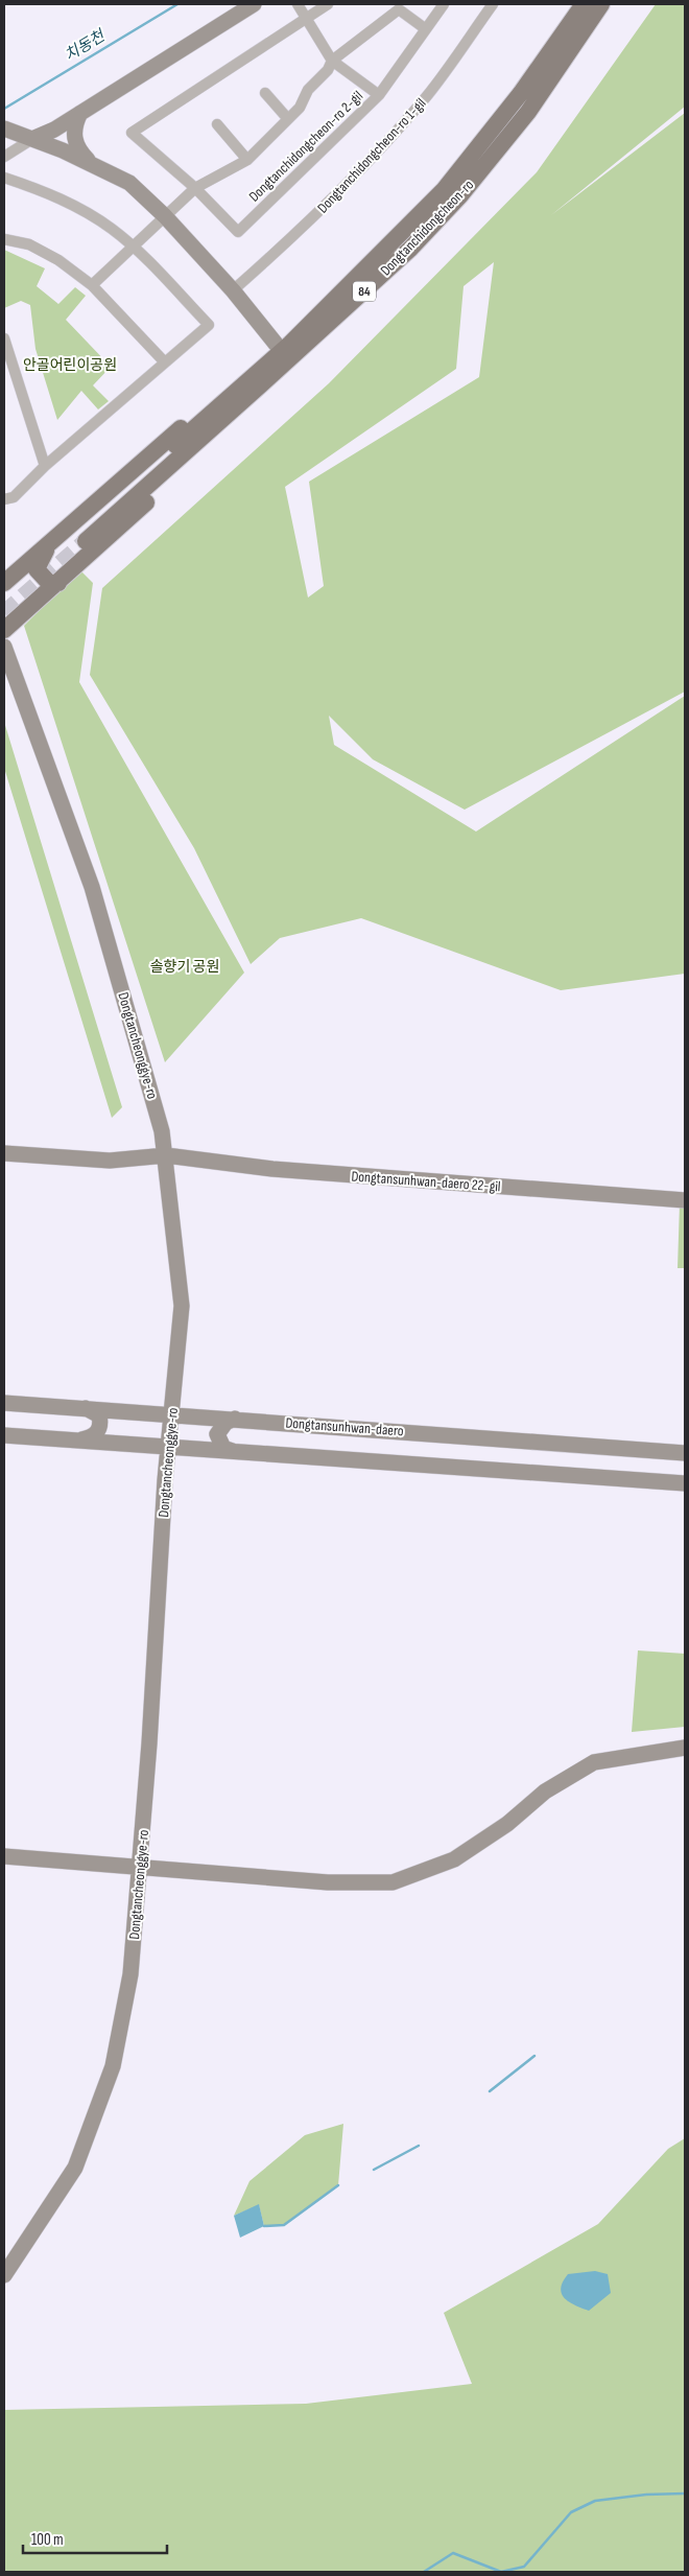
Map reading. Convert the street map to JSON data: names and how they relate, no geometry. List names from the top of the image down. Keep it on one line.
{"streets":{"main road":["Dongtanchidongcheon-ro","84"],"street":["Dongtanchidongcheon-ro 2-gil","Dongtanchidongcheon-ro 1-gil","Dongtancheonggye-ro","Dongtansunhwan-daero 22-gil","Dongtansunhwan-daero"]},"crossings":[["Dongtancheonggye-ro","Dongtansunhwan-daero 22-gil"],["Dongtancheonggye-ro","Dongtansunhwan-daero"]],"water":["치동천"],"parks":["안골어린이공원","솔향기 공원"],"scale_bar":"100 m"}
